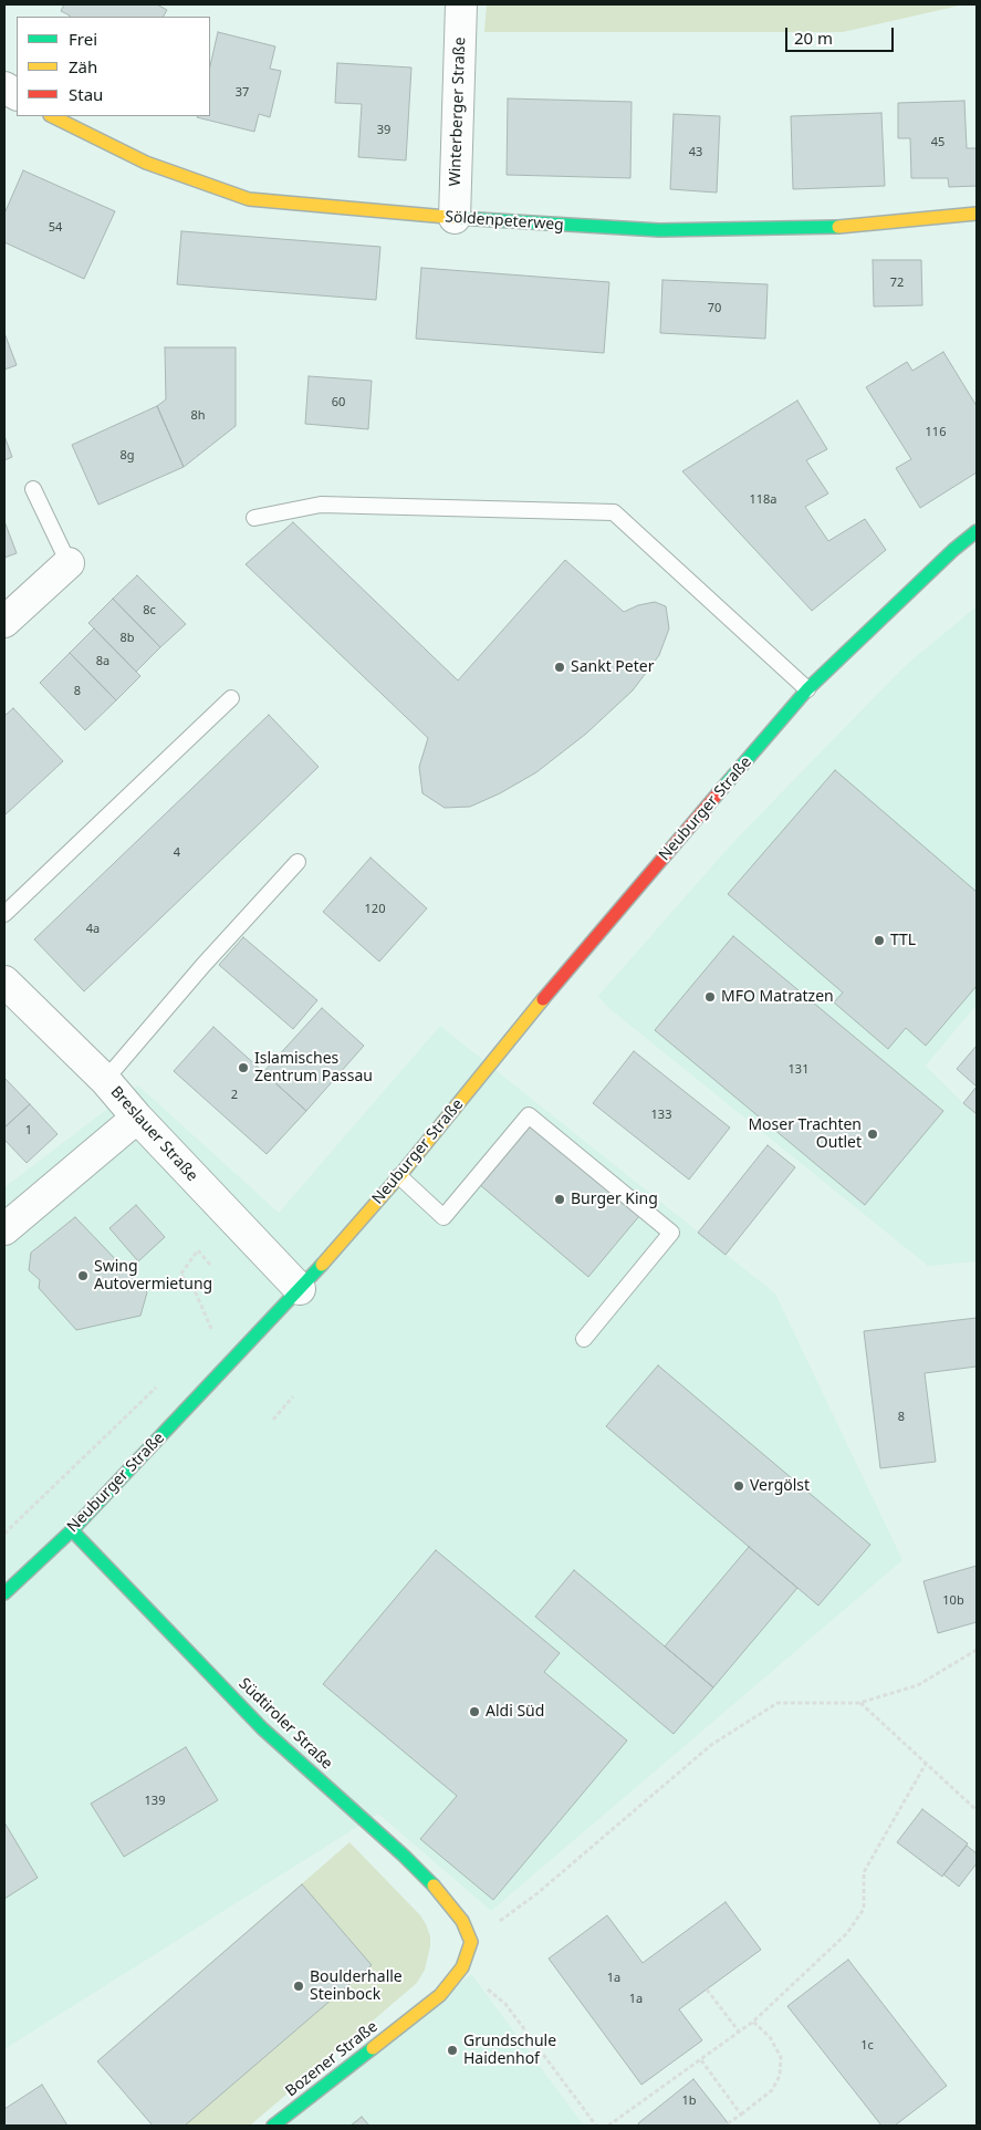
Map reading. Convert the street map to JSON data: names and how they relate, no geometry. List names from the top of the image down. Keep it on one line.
{"streets":{"street":["Winterberger Straße","Söldenpeterweg","Neuburger Straße","Breslauer Straße","Südtiroler Straße","Bozener Straße"]},"crossings":[["Winterberger Straße","Söldenpeterweg"],["Neuburger Straße","Breslauer Straße"],["Neuburger Straße","Südtiroler Straße"],["Südtiroler Straße","Bozener Straße"]],"places":["Sankt Peter","TTL","MFO Matratzen","Islamisches Zentrum Passau","Moser Trachten Outlet","Burger King","Swing Autovermietung","Vergölst","Aldi Süd","Boulderhalle Steinbock","Grundschule Haidenhof"],"house_numbers":["37","39","45","43","54","72","70","60","8h","116","8g","118a","8c","8b","8a","8","4","120","4a","131","2","133","1","8","10b","139","1a","1a","1c","1b"],"legend":["Frei","Zäh","Stau"],"scale_bar":"20 m"}
